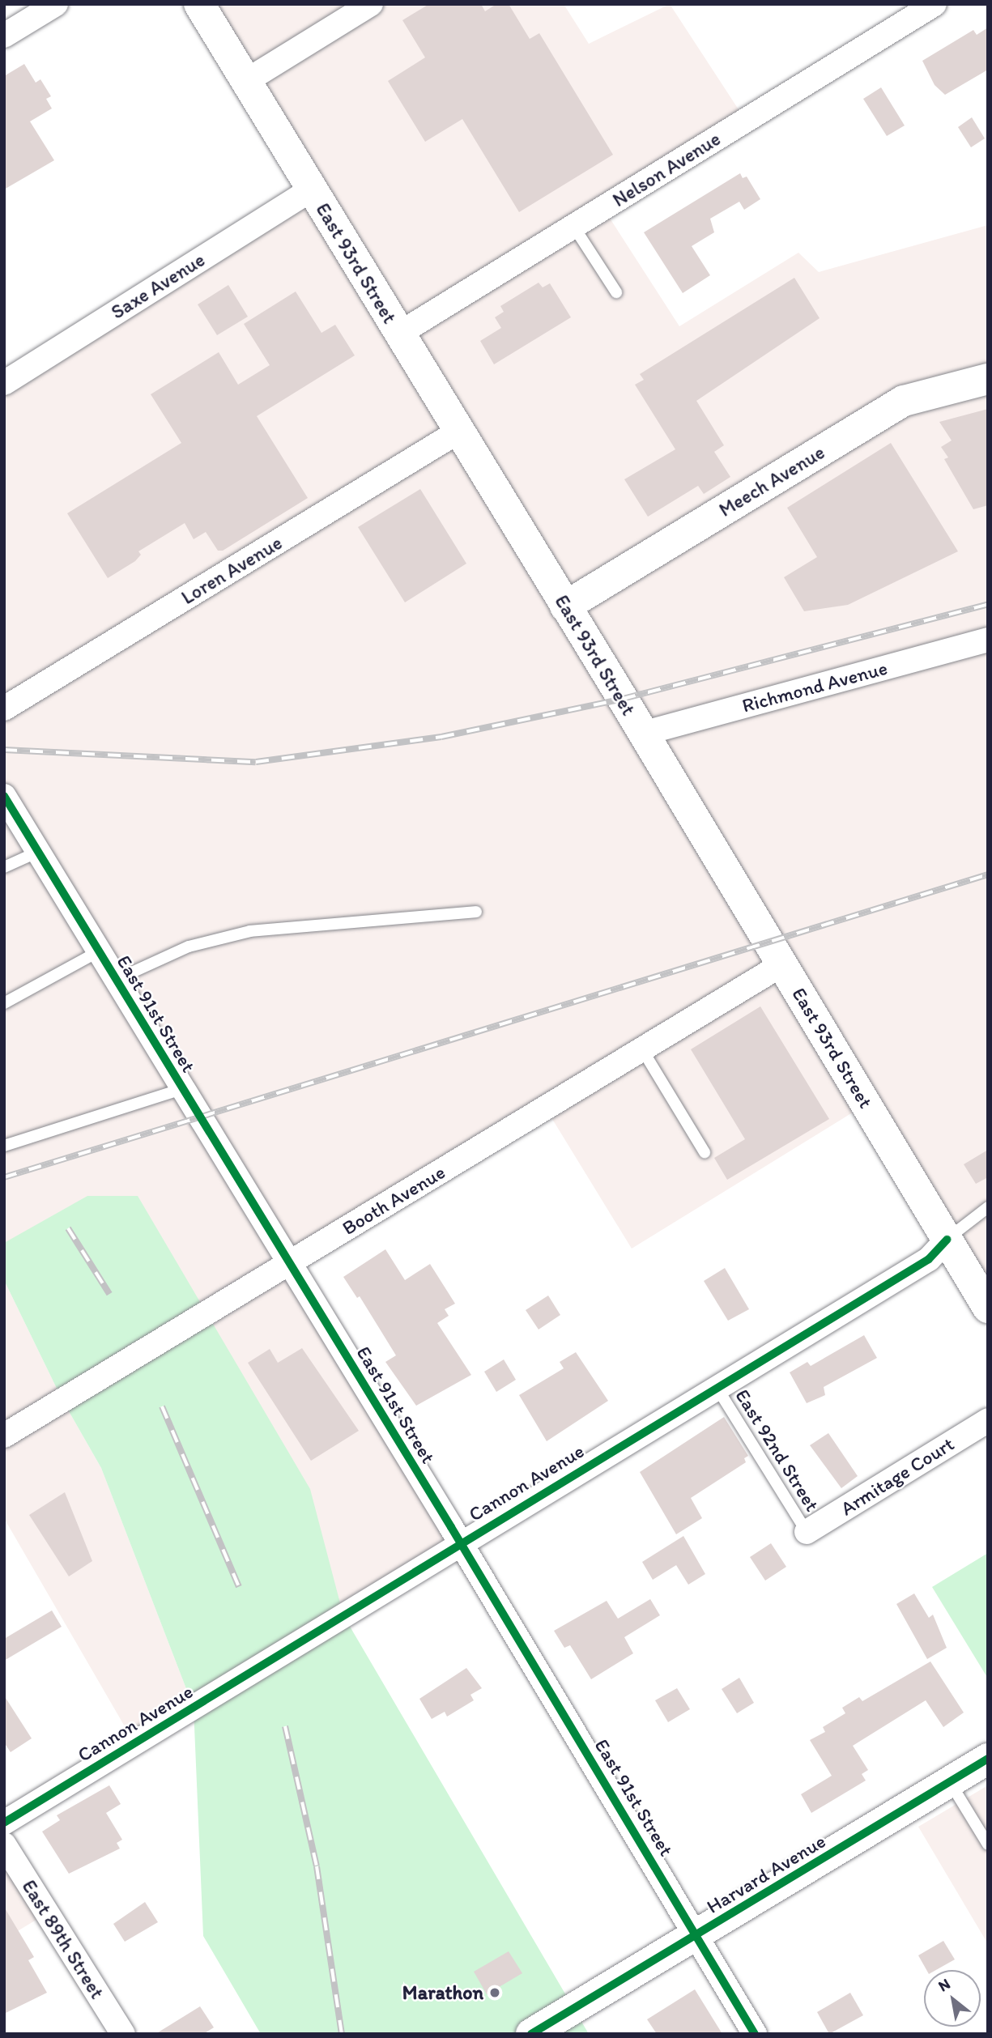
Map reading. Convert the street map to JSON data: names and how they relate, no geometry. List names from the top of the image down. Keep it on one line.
{"streets":{"main road":["East 93rd Street","Meech Avenue","Harvard Avenue"],"street":["Nelson Avenue","Saxe Avenue","Loren Avenue","Richmond Avenue","East 91st Street","Booth Avenue","Armitage Court","Cannon Avenue","East 89th Street"],"lane":["East 92nd Street"]},"crossings":[["Nelson Avenue","East 93rd Street"],["East 93rd Street","Saxe Avenue"],["East 93rd Street","Meech Avenue"],["East 93rd Street","Loren Avenue"],["East 93rd Street","Richmond Avenue"],["East 93rd Street","Booth Avenue"],["East 93rd Street","Cannon Avenue"],["East 91st Street","Booth Avenue"],["East 91st Street","Cannon Avenue"],["East 91st Street","Harvard Avenue"],["East 92nd Street","Armitage Court"],["East 92nd Street","Cannon Avenue"]],"places":["Marathon"],"north":"top left"}
